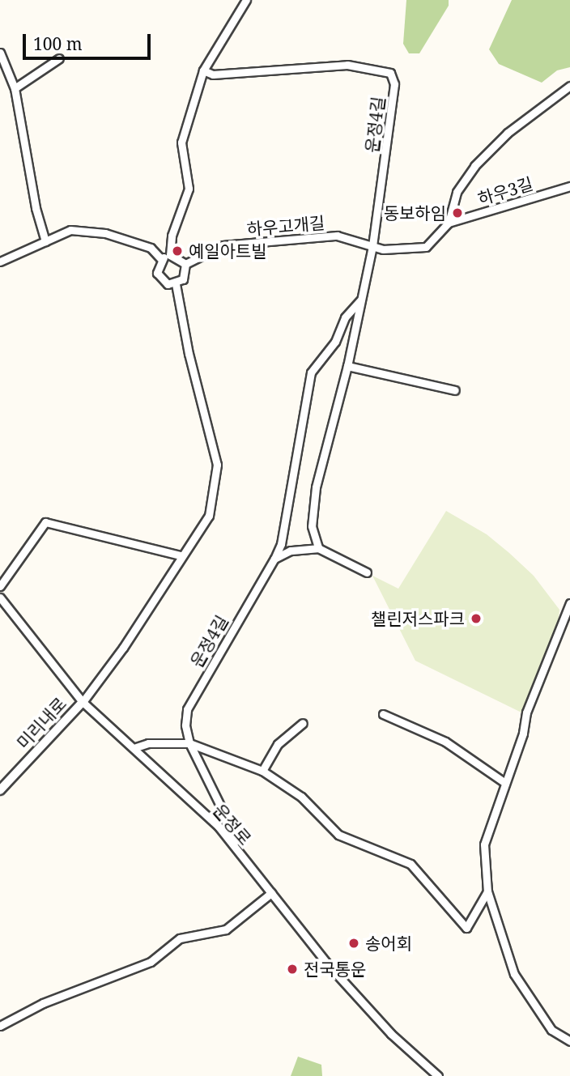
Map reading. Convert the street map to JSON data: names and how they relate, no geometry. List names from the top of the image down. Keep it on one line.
{"streets":{"street":["운정4길","하우3길","하우고개길","미리내로","운정로"]},"crossings":[["운정4길","하우고개길"],["운정4길","운정로"],["하우3길","하우고개길"],["미리내로","운정로"]],"places":["동보하임","예일아트빌","챌린저스파크","송어회","전국통운"],"scale_bar":"100 m"}
